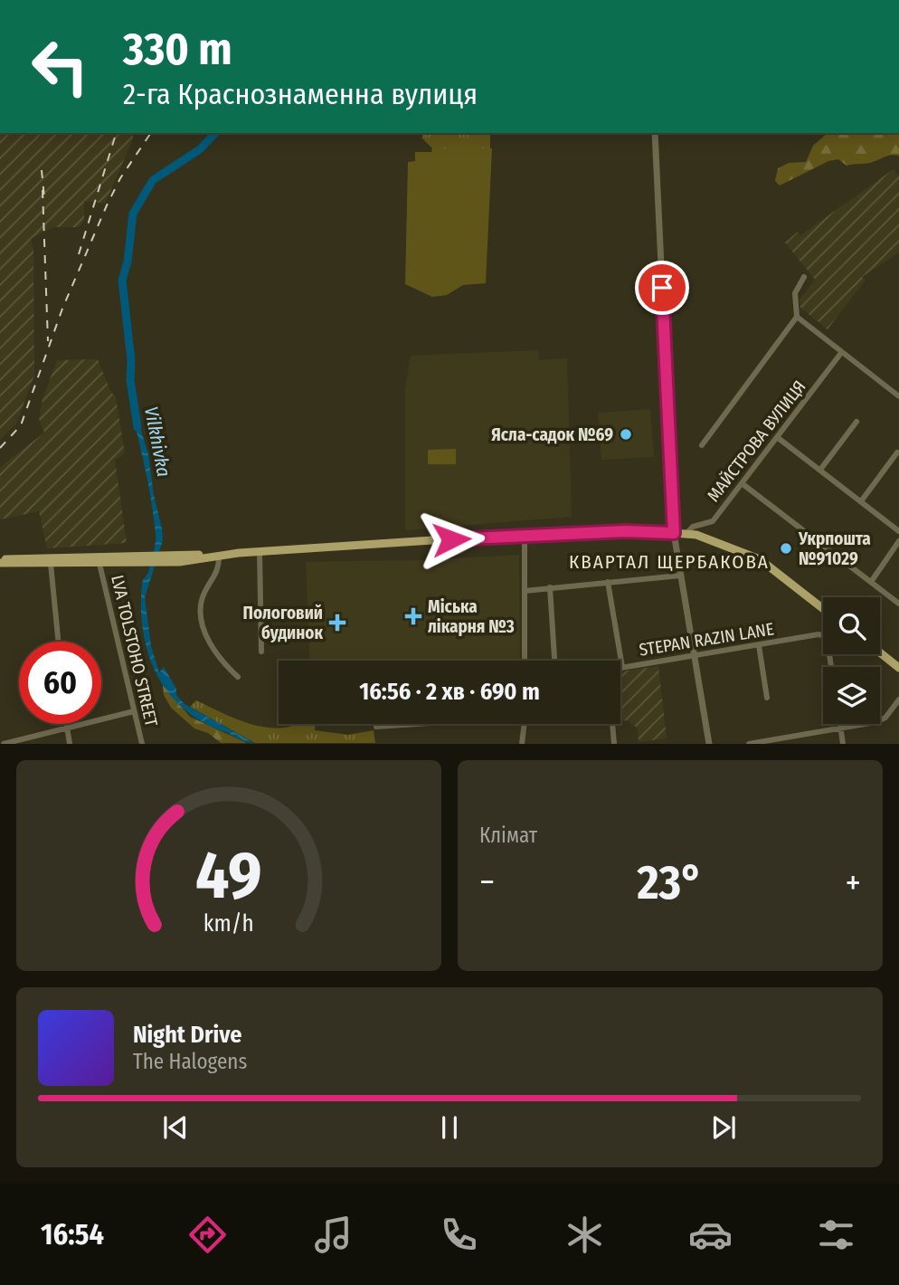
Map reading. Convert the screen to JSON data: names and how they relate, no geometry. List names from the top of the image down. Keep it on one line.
{"streets":{"street":["МАЙСТРОВА ВУЛИЦЯ","STEPAN RAZIN LANE","LVA TOLSTOHO STREET"]},"districts":["КВАРТАЛ ЩЕРБАКОВА"],"water":["Vilkhivka"],"places":{"other":["Ясла-садок №69","Укрпошта №91029"],"health":["Міська лікарня №3","Пологовий будинок"]},"page":{"turn":["330 m","2-га Краснознаменна вулиця"],"limit":"60","trip":"16:56 · 2 хв · 690 m","tile":"Клімат","heat":["−","23°","+"],"song":["Night Drive","The Halogens"],"tabs":"16:54","gauge":["49","km/h"]}}
